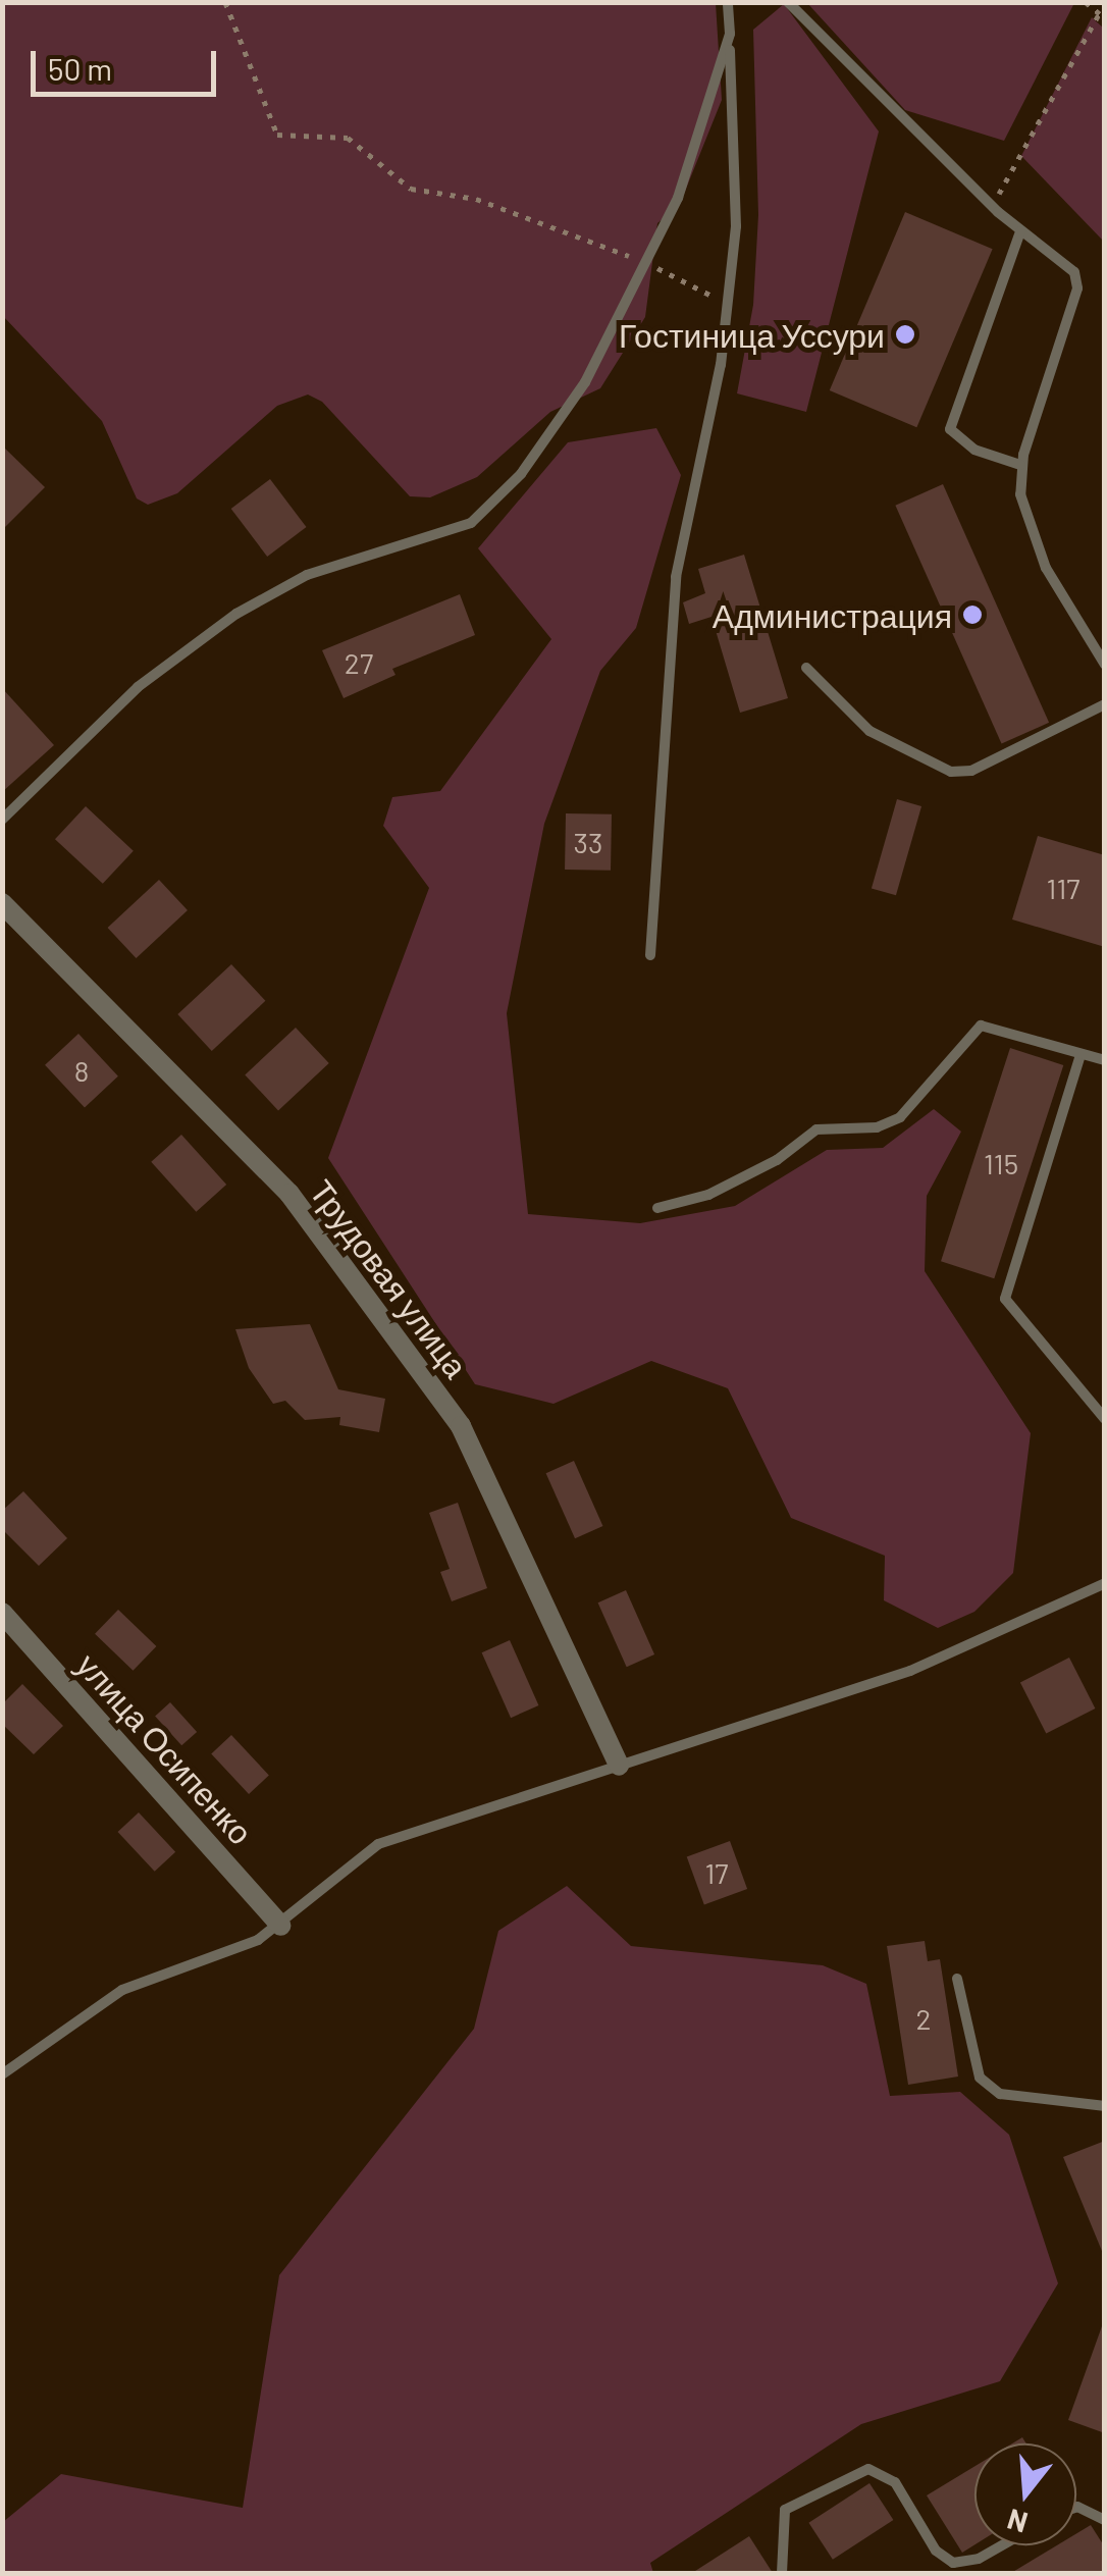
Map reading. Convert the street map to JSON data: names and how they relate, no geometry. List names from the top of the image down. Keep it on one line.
{"streets":{"street":["Трудовая улица","улица Осипенко"]},"places":["Гостиница Уссури","Администрация"],"house_numbers":["27","33","117","8","115","17","2"],"scale_bar":"50 m","north":"bottom"}
